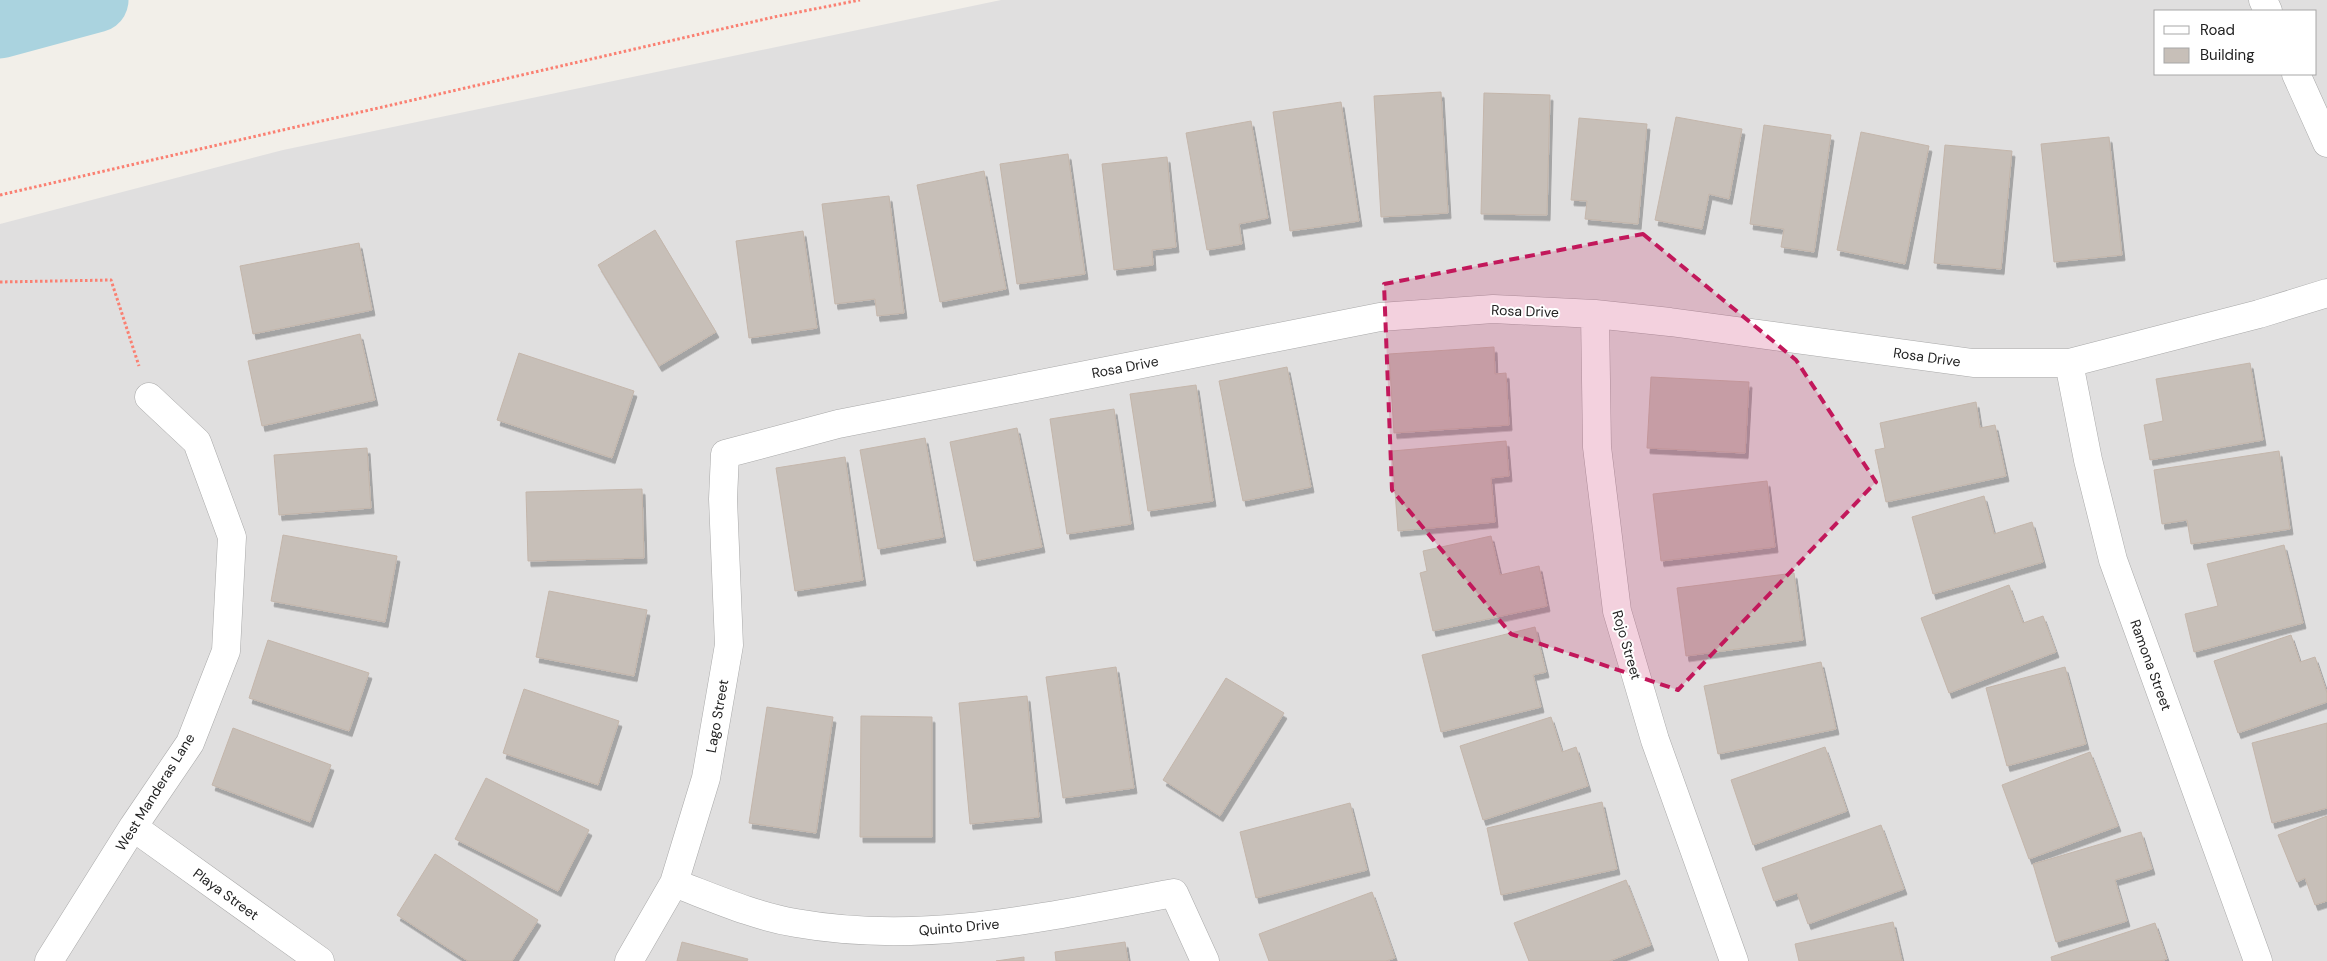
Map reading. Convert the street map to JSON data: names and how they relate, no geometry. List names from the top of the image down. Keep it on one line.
{"streets":{"street":["Rosa Drive","Rojo Street","Ramona Street","Lago Street","West Manderas Lane","Playa Street","Quinto Drive"]},"crossings":[["Rosa Drive","Rojo Street"],["Rosa Drive","Ramona Street"],["Rosa Drive","Lago Street"],["Lago Street","Quinto Drive"],["West Manderas Lane","Playa Street"]],"legend":["Road","Building"]}
